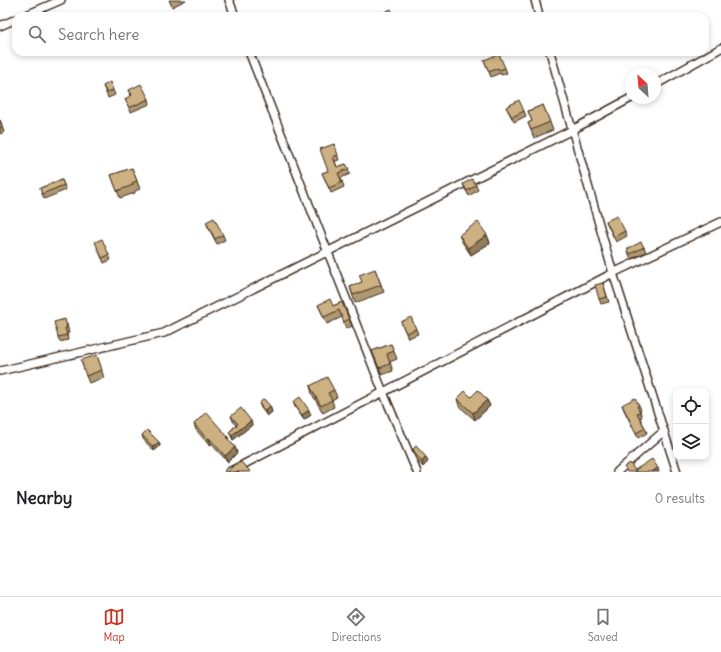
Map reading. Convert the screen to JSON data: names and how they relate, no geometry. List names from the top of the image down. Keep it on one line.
{"north":"top left","page":{"search":"Search here","heading":["Nearby","0 results"],"nav":["Map","Directions","Saved"]}}
